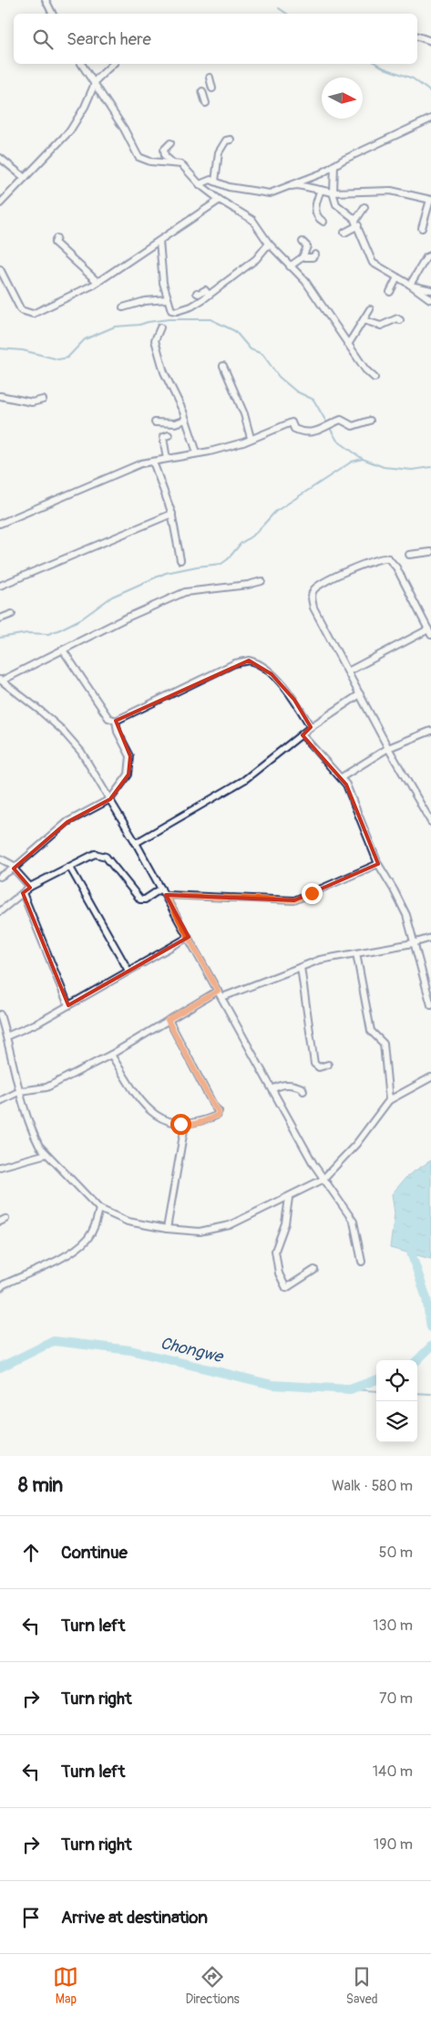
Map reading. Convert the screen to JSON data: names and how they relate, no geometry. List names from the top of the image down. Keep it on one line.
{"water":["Chongwe"],"north":"right","page":{"search":"Search here","heading":["8 min","Walk · 580 m"],"list":[["Continue","50 m"],["Turn left","130 m"],["Turn right","70 m"],["Turn left","140 m"],["Turn right","190 m"],"Arrive at destination"],"nav":["Map","Directions","Saved"]}}
